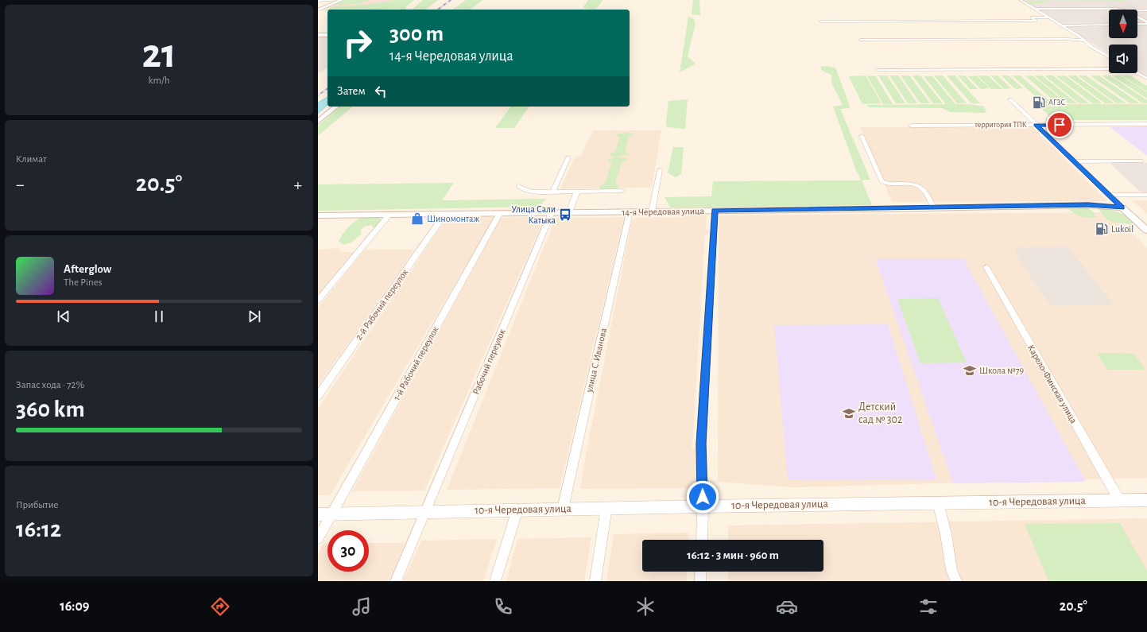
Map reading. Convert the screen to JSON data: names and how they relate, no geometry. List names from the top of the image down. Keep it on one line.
{"streets":{"main road":["14-я Чередовая улица"],"street":["территория ТПК","2-й Рабочий переулок","улица С.Иванова","Рабочий переулок","1-й Рабочий переулок","Карело-Финская улица","10-я Чередовая улица"]},"crossings":[["14-я Чередовая улица","2-й Рабочий переулок"],["14-я Чередовая улица","улица С.Иванова"],["14-я Чередовая улица","Рабочий переулок"],["14-я Чередовая улица","1-й Рабочий переулок"],["улица С.Иванова","10-я Чередовая улица"],["Рабочий переулок","10-я Чередовая улица"],["1-й Рабочий переулок","10-я Чередовая улица"],["Карело-Финская улица","10-я Чередовая улица"]],"places":{"fuel station":["АГЗС","Lukoil"],"bus stop":["Улица Сали Катыка"],"shop":["Шиномонтаж"],"school or university":["Школа №79","Детский сад № 302"]},"north":"bottom","page":{"tile":[["21","km/h"],"Климат",["Запас хода · 72%","360 km"],["Прибытие","16:12"]],"turn":["300 m","14-я Чередовая улица"],"then":"Затем","heat":["−","20.5°","+"],"song":["Afterglow","The Pines"],"limit":"30","trip":"16:12 · 3 мин · 960 m","tabs":["16:09","20.5°"]}}
